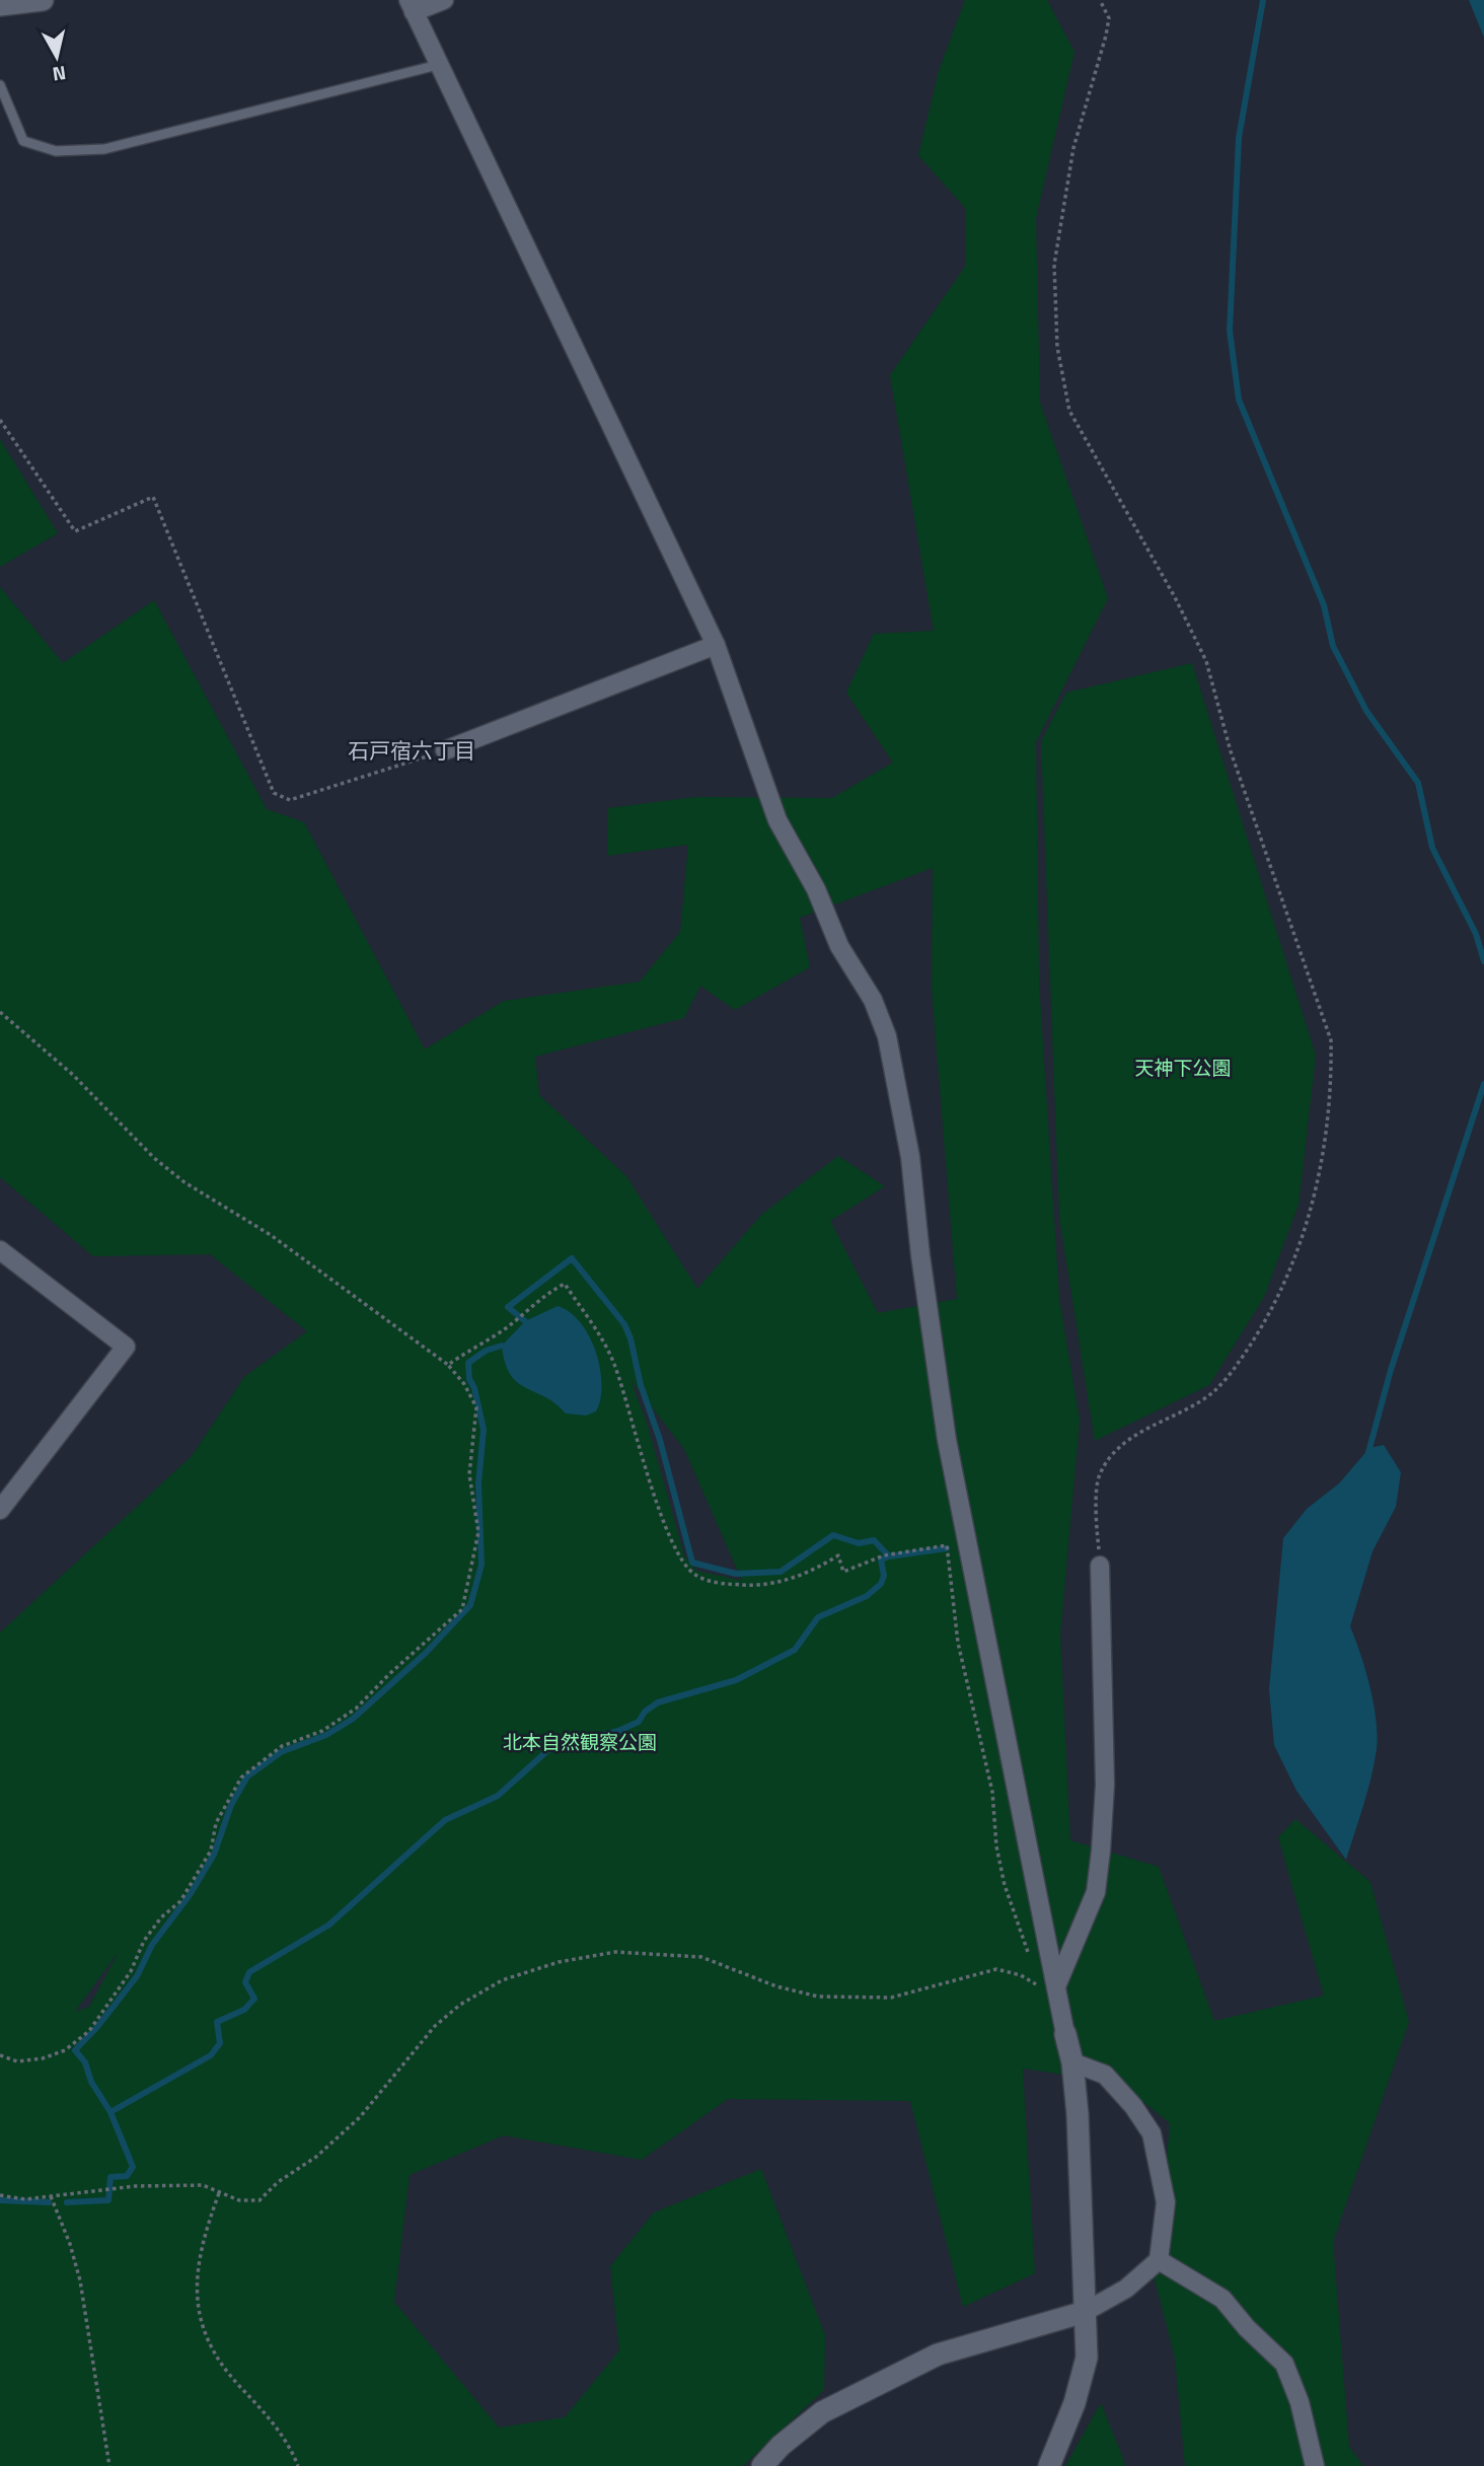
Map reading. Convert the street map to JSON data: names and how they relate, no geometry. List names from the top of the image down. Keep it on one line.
{"districts":["石戸宿六丁目"],"parks":["天神下公園","北本自然観察公園"],"north":"bottom"}
